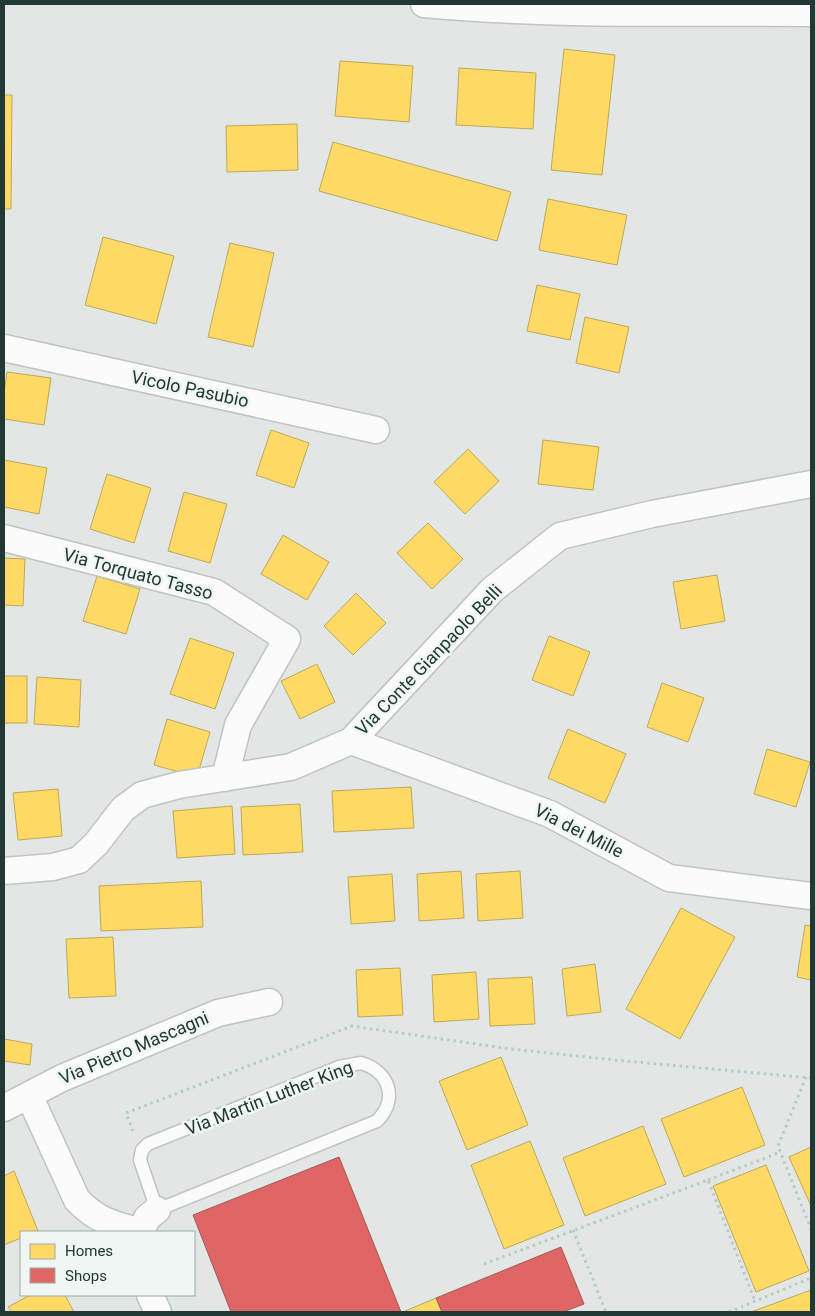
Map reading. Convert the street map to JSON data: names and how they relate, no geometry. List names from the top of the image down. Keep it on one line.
{"streets":{"street":["Vicolo Pasubio","Via Torquato Tasso","Via Conte Gianpaolo Belli","Via dei Mille","Via Pietro Mascagni"],"lane":["Via Martin Luther King"]},"crossings":[["Via Torquato Tasso","Via Conte Gianpaolo Belli"],["Via Conte Gianpaolo Belli","Via dei Mille"]],"legend":["Homes","Shops"]}
